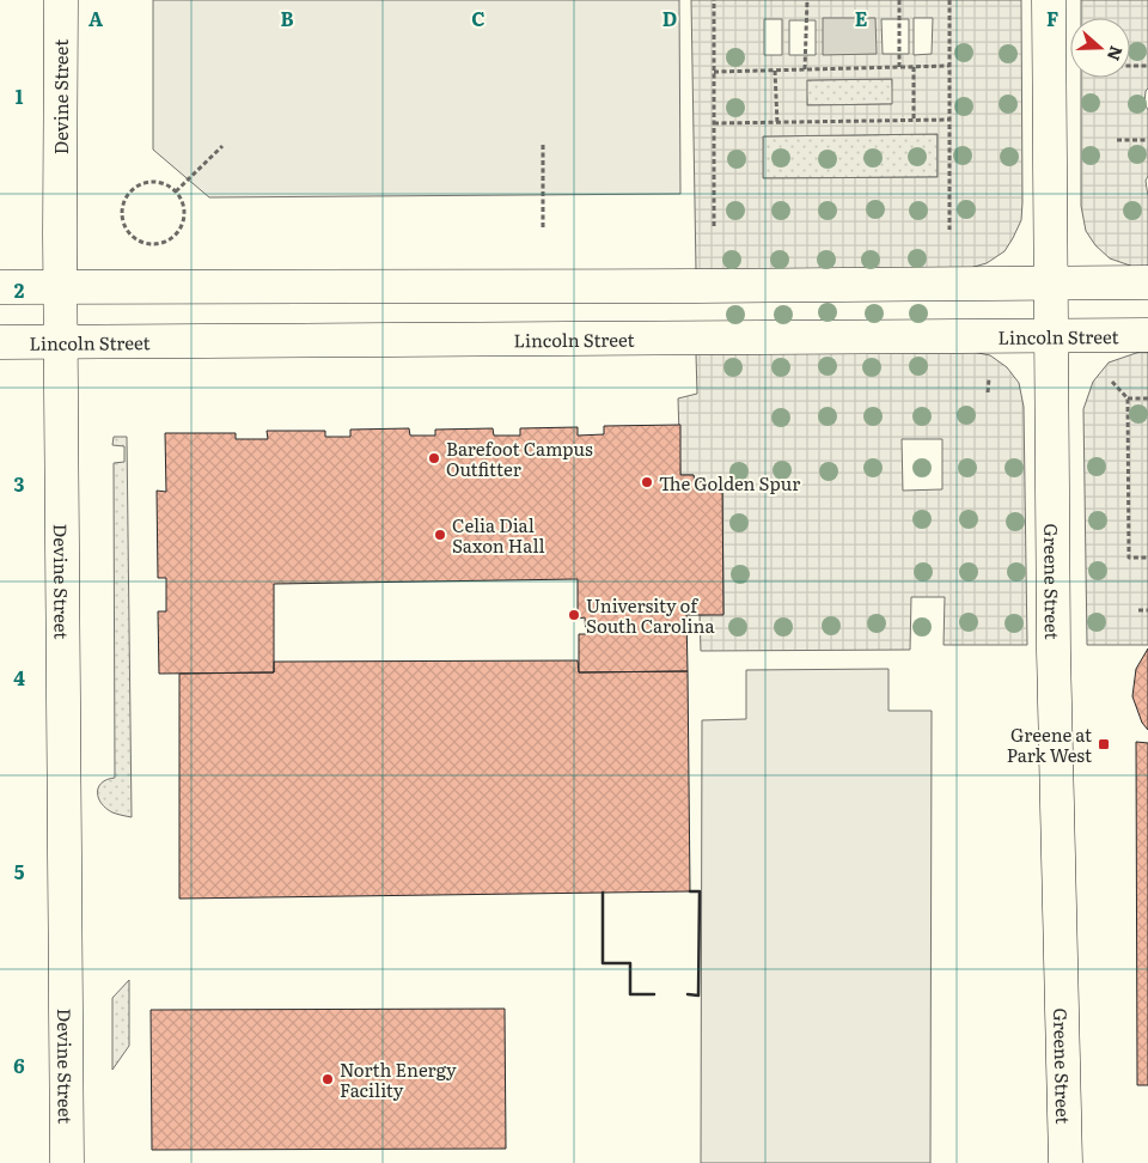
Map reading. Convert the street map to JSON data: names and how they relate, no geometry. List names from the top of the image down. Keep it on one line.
{"streets":{"street":["Devine Street","Lincoln Street","Greene Street"]},"crossings":[["Devine Street","Lincoln Street"],["Lincoln Street","Greene Street"]],"places":{"other":["Barefoot Campus Outfitter","The Golden Spur","Celia Dial Saxon Hall","University of South Carolina","North Energy Facility"],"transit":["Greene at Park West"]},"north":"right","grid":{"columns":["A","B","C","D","E","F"],"rows":["1","2","3","4","5","6"]}}
